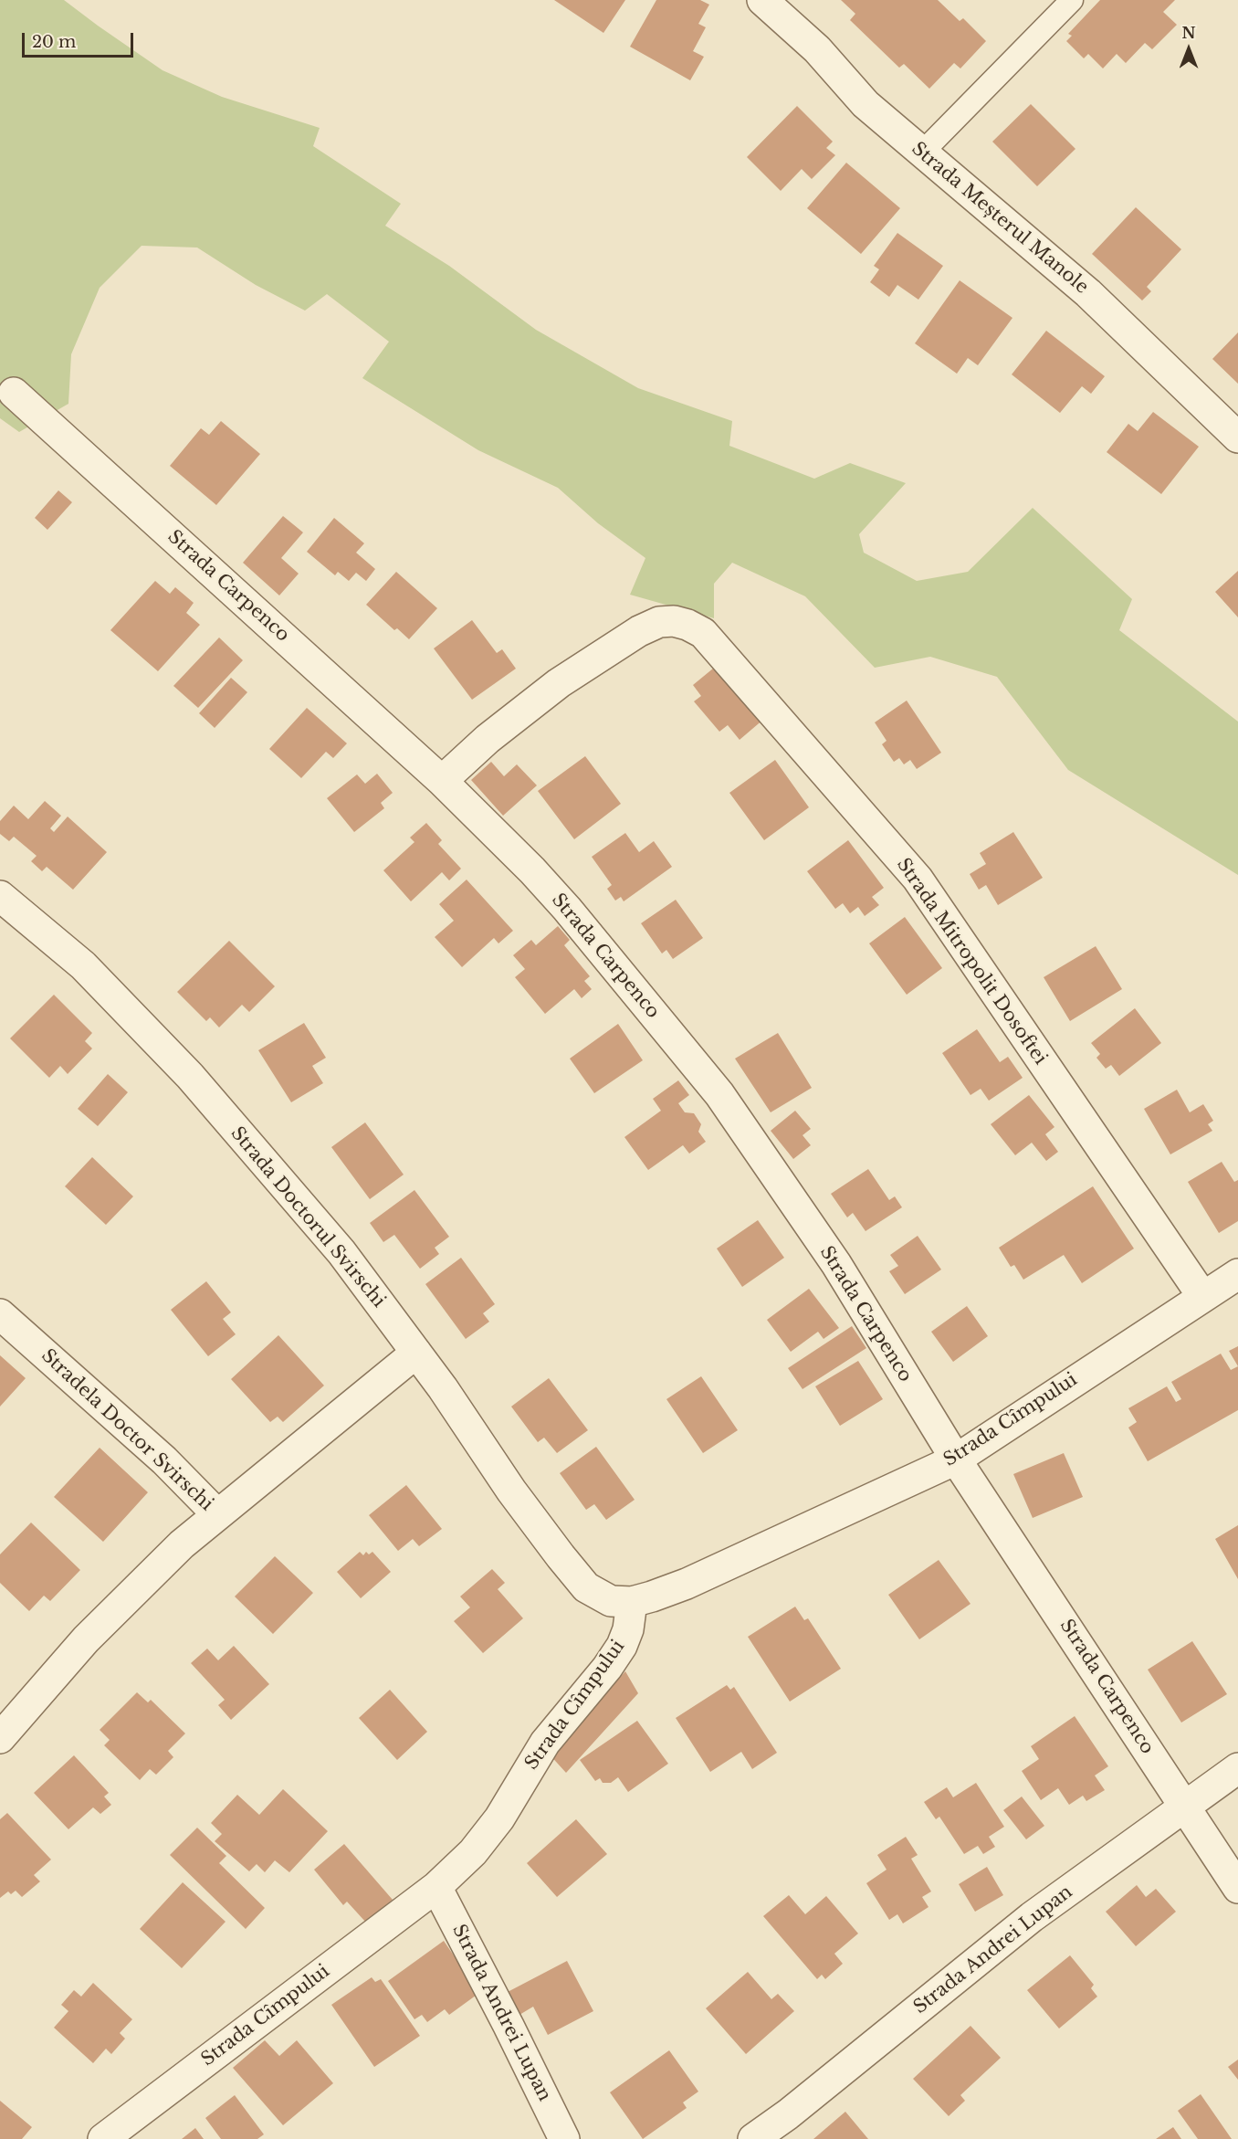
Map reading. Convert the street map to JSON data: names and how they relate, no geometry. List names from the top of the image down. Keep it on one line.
{"streets":{"street":["Strada Meșterul Manole","Strada Carpenco","Strada Mitropolit Dosoftei","Strada Doctorul Svirschi","Strada Cîmpului","Stradela Doctor Svirschi","Strada Andrei Lupan"]},"crossings":[["Strada Carpenco","Strada Mitropolit Dosoftei"],["Strada Carpenco","Strada Cîmpului"],["Strada Carpenco","Strada Andrei Lupan"],["Strada Mitropolit Dosoftei","Strada Cîmpului"],["Strada Doctorul Svirschi","Strada Cîmpului"],["Strada Cîmpului","Strada Andrei Lupan"]],"scale_bar":"20 m","north":"top"}
